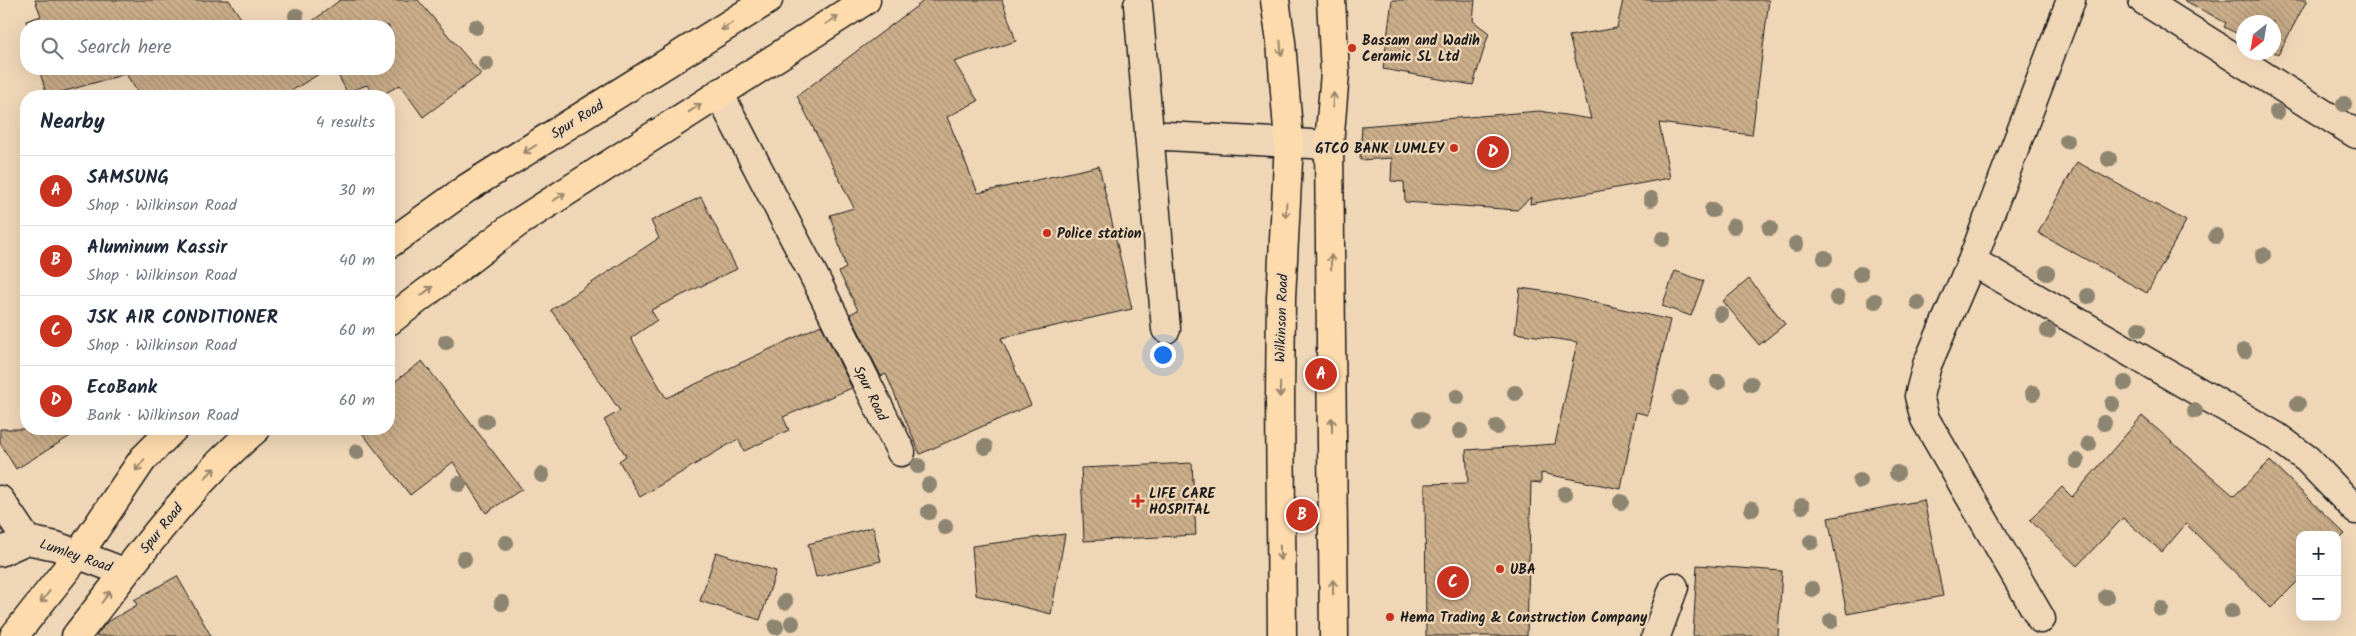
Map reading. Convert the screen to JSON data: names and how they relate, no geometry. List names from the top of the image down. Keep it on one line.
{"streets":{"main road":["Spur Road","Wilkinson Road"],"street":["Lumley Road"]},"crossings":[["Spur Road","Lumley Road"]],"places":{"other":["Bassam and Wadih Ceramic SL Ltd","GTCO BANK LUMLEY","Police station","UBA","Hema Trading & Construction Company"],"health":["LIFE CARE HOSPITAL"]},"north":"bottom left","page":{"search":"Search here","heading":["Nearby","4 results"],"pins":["D","A","B","C"],"list":[{"mark":"A","name":"SAMSUNG","note":"Shop · Wilkinson Road","value":"30 m"},{"mark":"B","name":"Aluminum Kassir","note":"Shop · Wilkinson Road","value":"40 m"},{"mark":"C","name":"JSK AIR CONDITIONER","note":"Shop · Wilkinson Road","value":"60 m"},{"mark":"D","name":"EcoBank","note":"Bank · Wilkinson Road","value":"60 m"}],"map_buttons":["+","−"]}}
